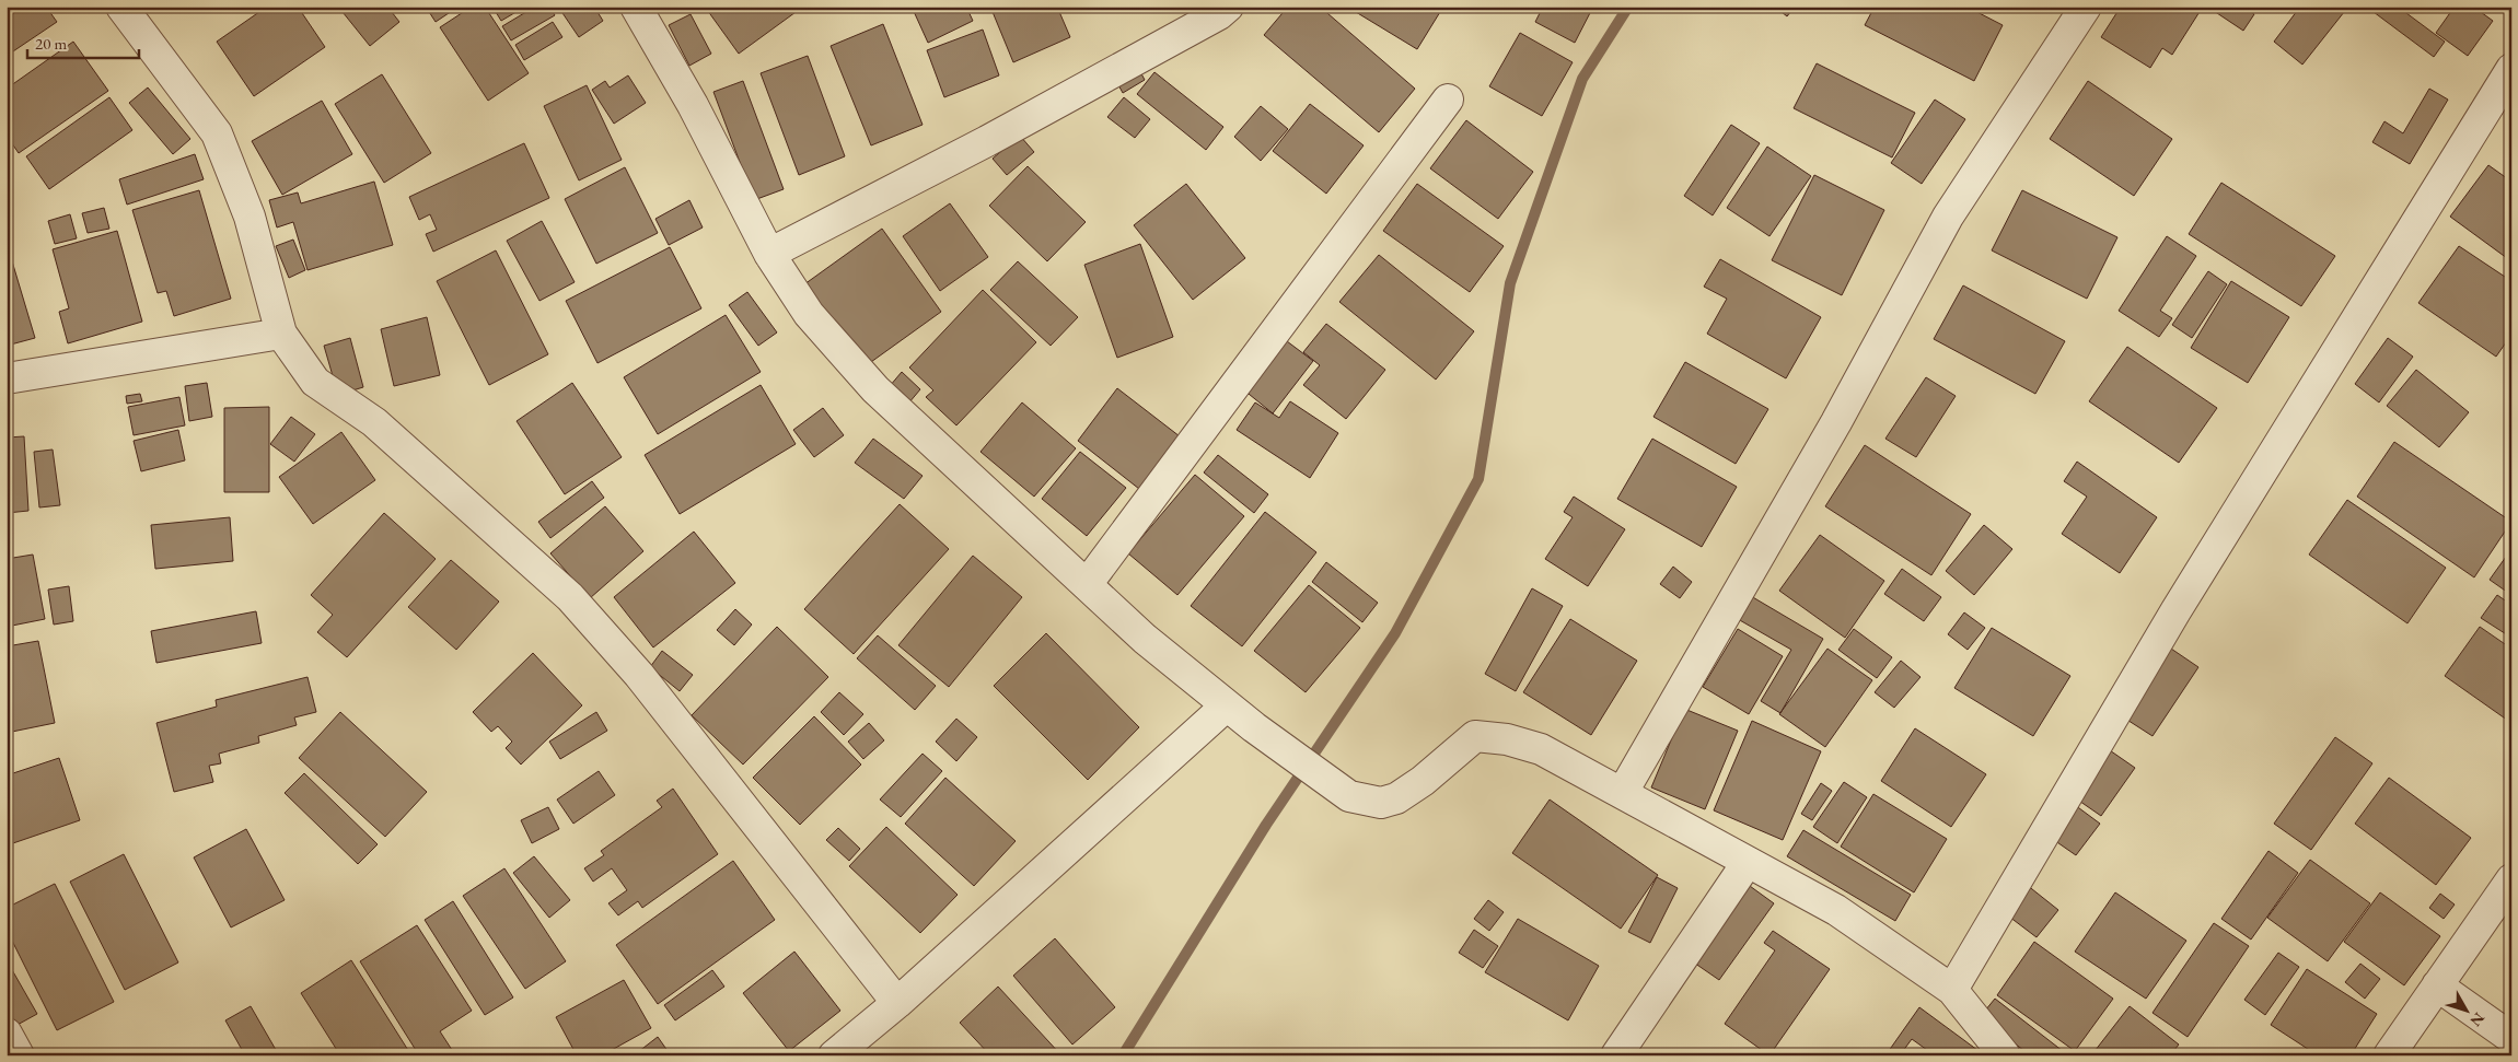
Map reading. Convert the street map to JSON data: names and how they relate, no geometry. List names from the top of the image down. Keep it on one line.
{"scale_bar":"20 m","north":"bottom right"}
